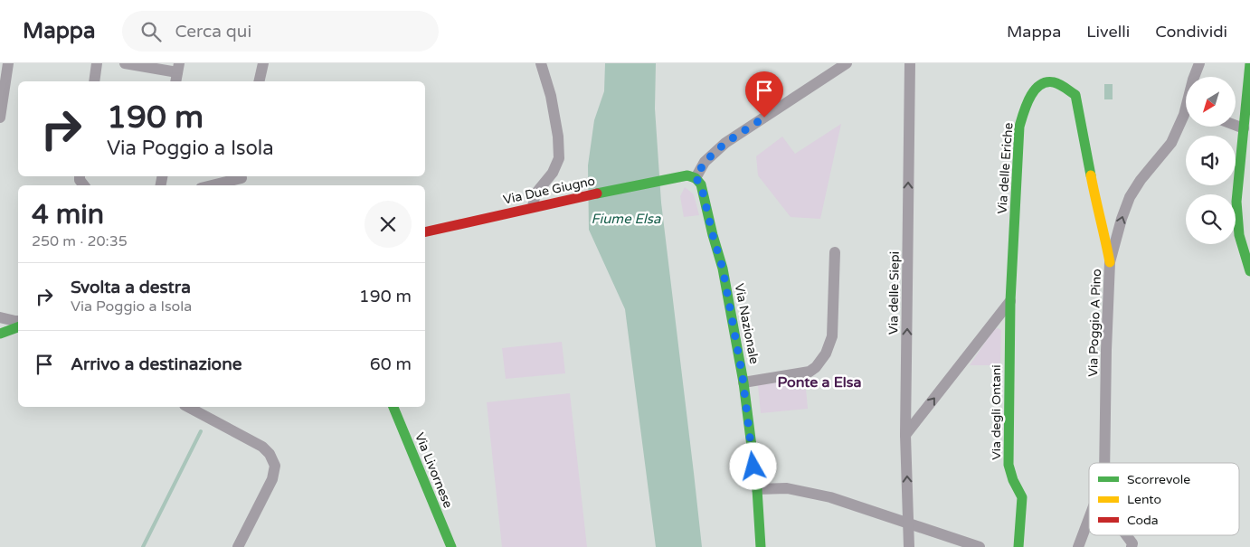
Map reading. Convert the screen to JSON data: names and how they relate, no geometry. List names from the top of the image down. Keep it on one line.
{"streets":{"street":["Via delle Eriche","Via Due Giugno","Via delle Siepi","Via Poggio A Pino","Via Nazionale","Via degli Ontani","Via Livornese"]},"crossings":[["Via delle Eriche","Via Poggio A Pino"],["Via delle Eriche","Via degli Ontani"],["Via Due Giugno","Via Nazionale"]],"one_way":["Via delle Siepi","Via Poggio A Pino"],"districts":["Ponte a Elsa"],"water":["Fiume Elsa"],"legend":["Scorrevole","Lento","Coda"],"north":"bottom left","page":{"header":"Mappa","search":"Cerca qui","nav":["Mappa","Livelli","Condividi"],"turn":["190 m","Via Poggio a Isola"],"heading":["4 min","250 m · 20:35"],"list":[{"name":"Svolta a destra","note":"Via Poggio a Isola","value":"190 m"},{"name":"Arrivo a destinazione","value":"60 m"}]}}
